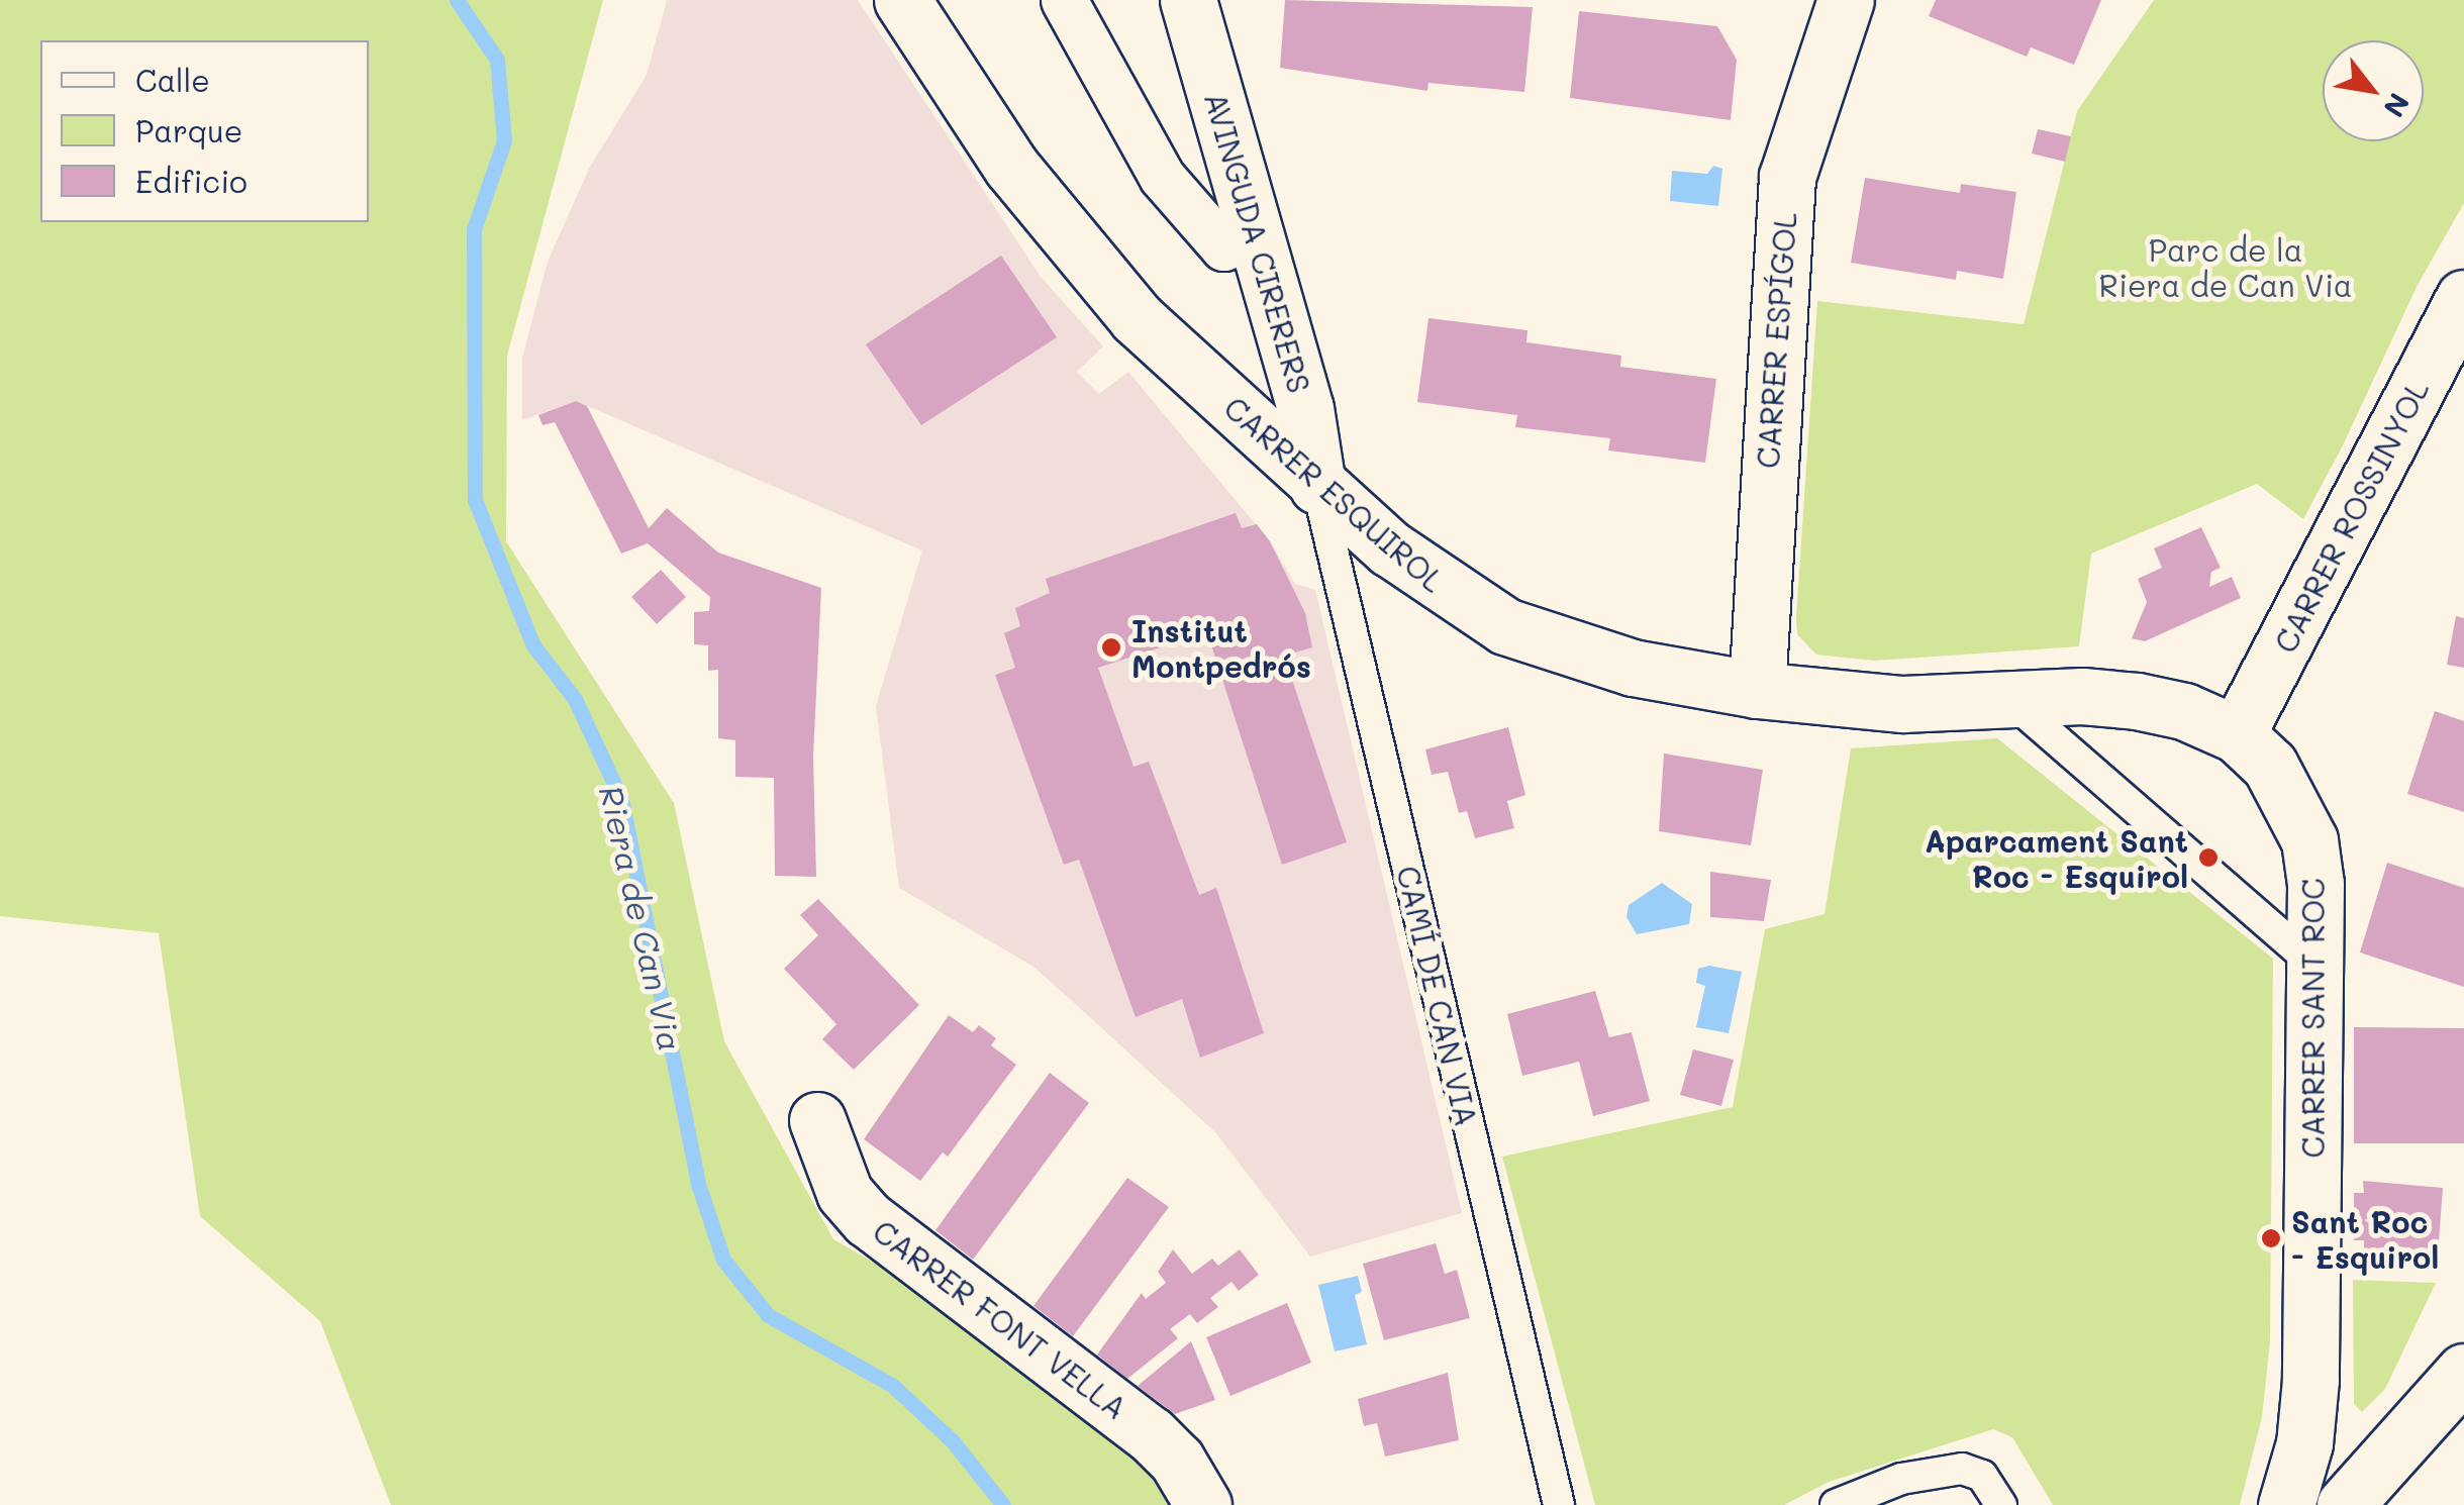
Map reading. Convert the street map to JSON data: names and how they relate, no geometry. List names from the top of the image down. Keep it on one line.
{"streets":{"street":["AVINGUDA CIRERERS","CARRER ESPÍGOL","CARRER ESQUIROL","CARRER ROSSINYOL","CARRER SANT ROC","CARRER FONT VELLA"],"lane":["CAMÍ DE CAN VIA"]},"crossings":[["AVINGUDA CIRERERS","CARRER ESQUIROL"],["AVINGUDA CIRERERS","CAMÍ DE CAN VIA"],["CARRER ESPÍGOL","CARRER ESQUIROL"],["CARRER ESQUIROL","CARRER ROSSINYOL"],["CARRER ESQUIROL","CAMÍ DE CAN VIA"],["CARRER ESQUIROL","CARRER SANT ROC"],["CARRER ROSSINYOL","CARRER SANT ROC"]],"water":["Riera de Can Via"],"parks":["Parc de la Riera de Can Via"],"places":["Institut Montpedrós","Aparcament Sant Roc - Esquirol","Sant Roc - Esquirol"],"legend":["Calle","Parque","Edificio"],"north":"bottom right"}
